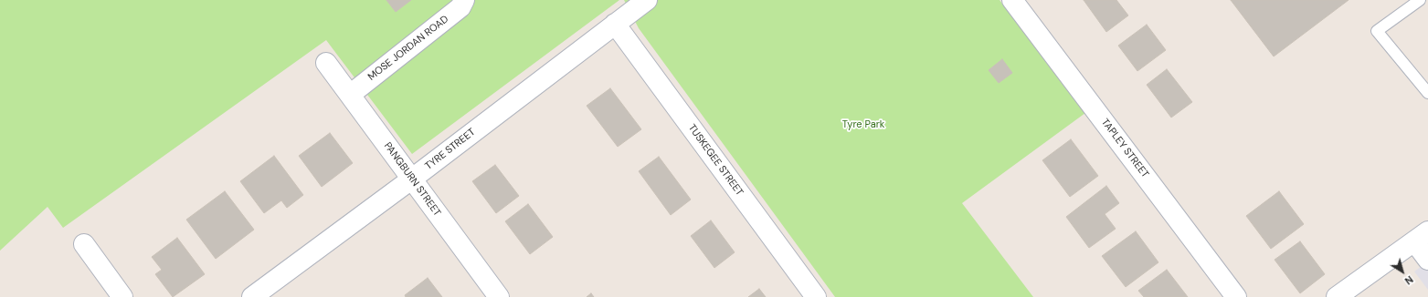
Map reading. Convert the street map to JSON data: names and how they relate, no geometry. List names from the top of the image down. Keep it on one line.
{"streets":{"street":["MOSE JORDAN ROAD","TAPLEY STREET","TYRE STREET","TUSKEGEE STREET","PANGBURN STREET"]},"crossings":[["MOSE JORDAN ROAD","PANGBURN STREET"],["TYRE STREET","TUSKEGEE STREET"],["TYRE STREET","PANGBURN STREET"]],"parks":["Tyre Park"],"north":"bottom right"}
